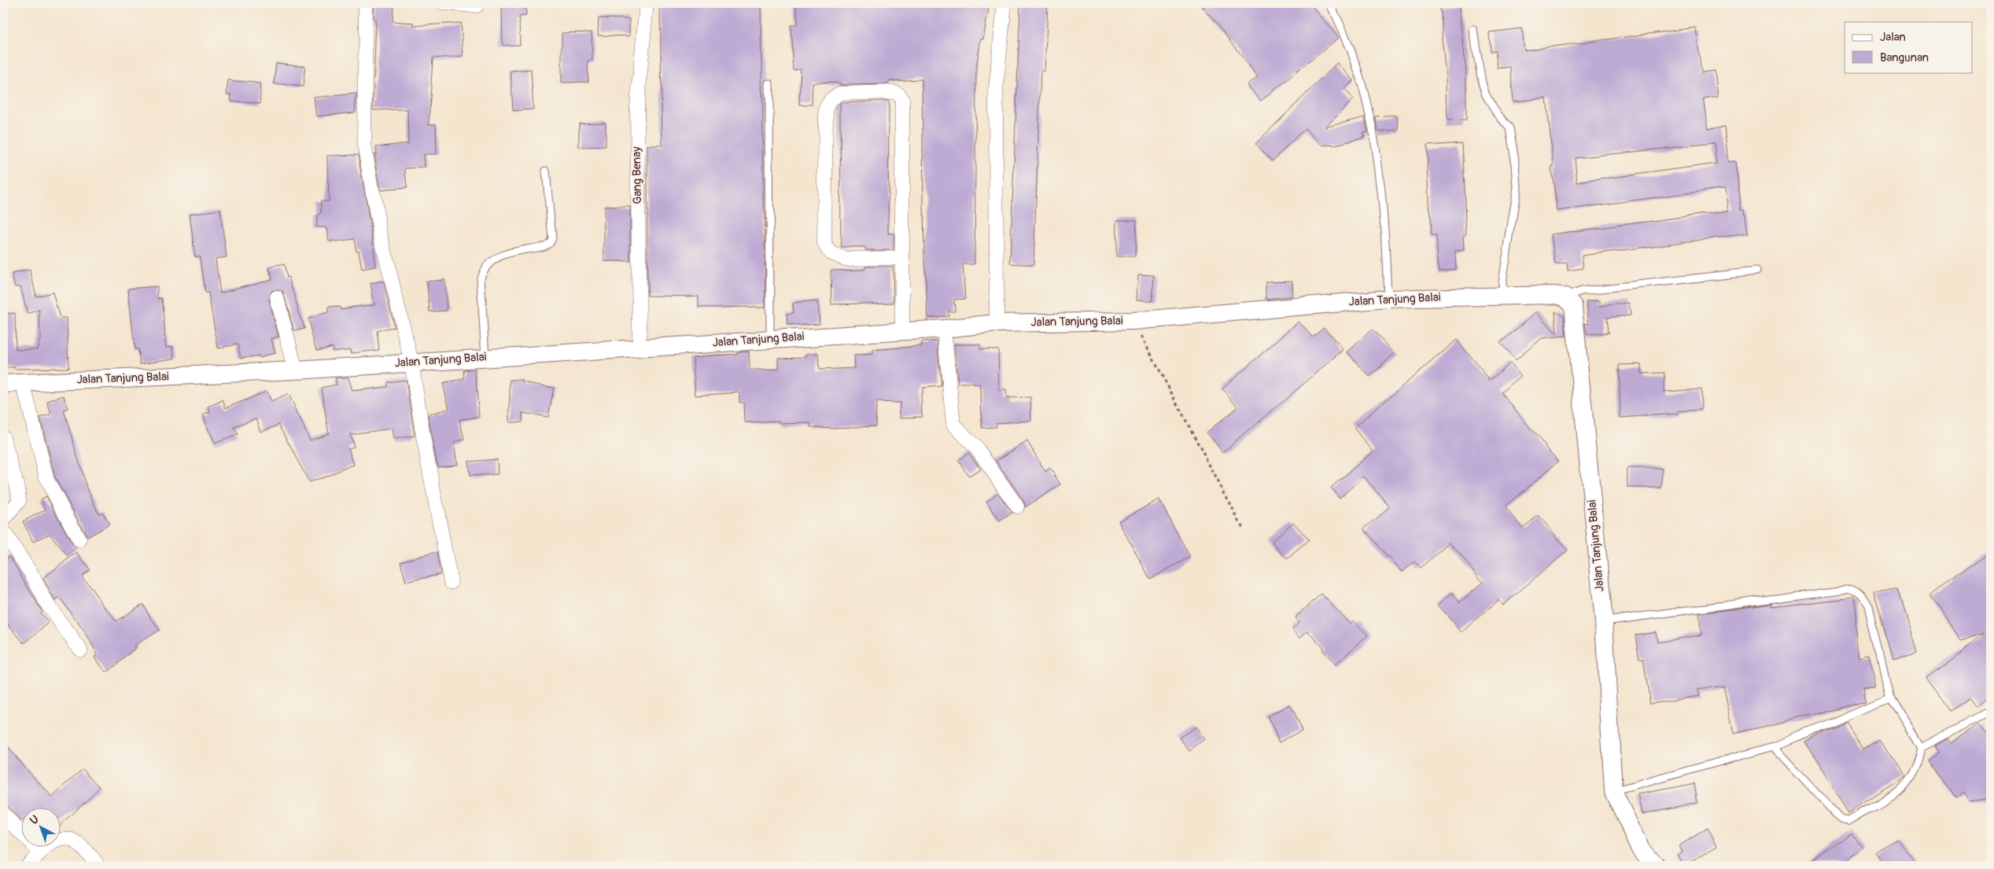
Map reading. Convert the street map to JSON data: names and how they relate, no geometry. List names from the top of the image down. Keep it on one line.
{"streets":{"street":["Gang Benay","Jalan Tanjung Balai"]},"crossings":[["Gang Benay","Jalan Tanjung Balai"]],"legend":["Jalan","Bangunan"],"north":"top left"}
